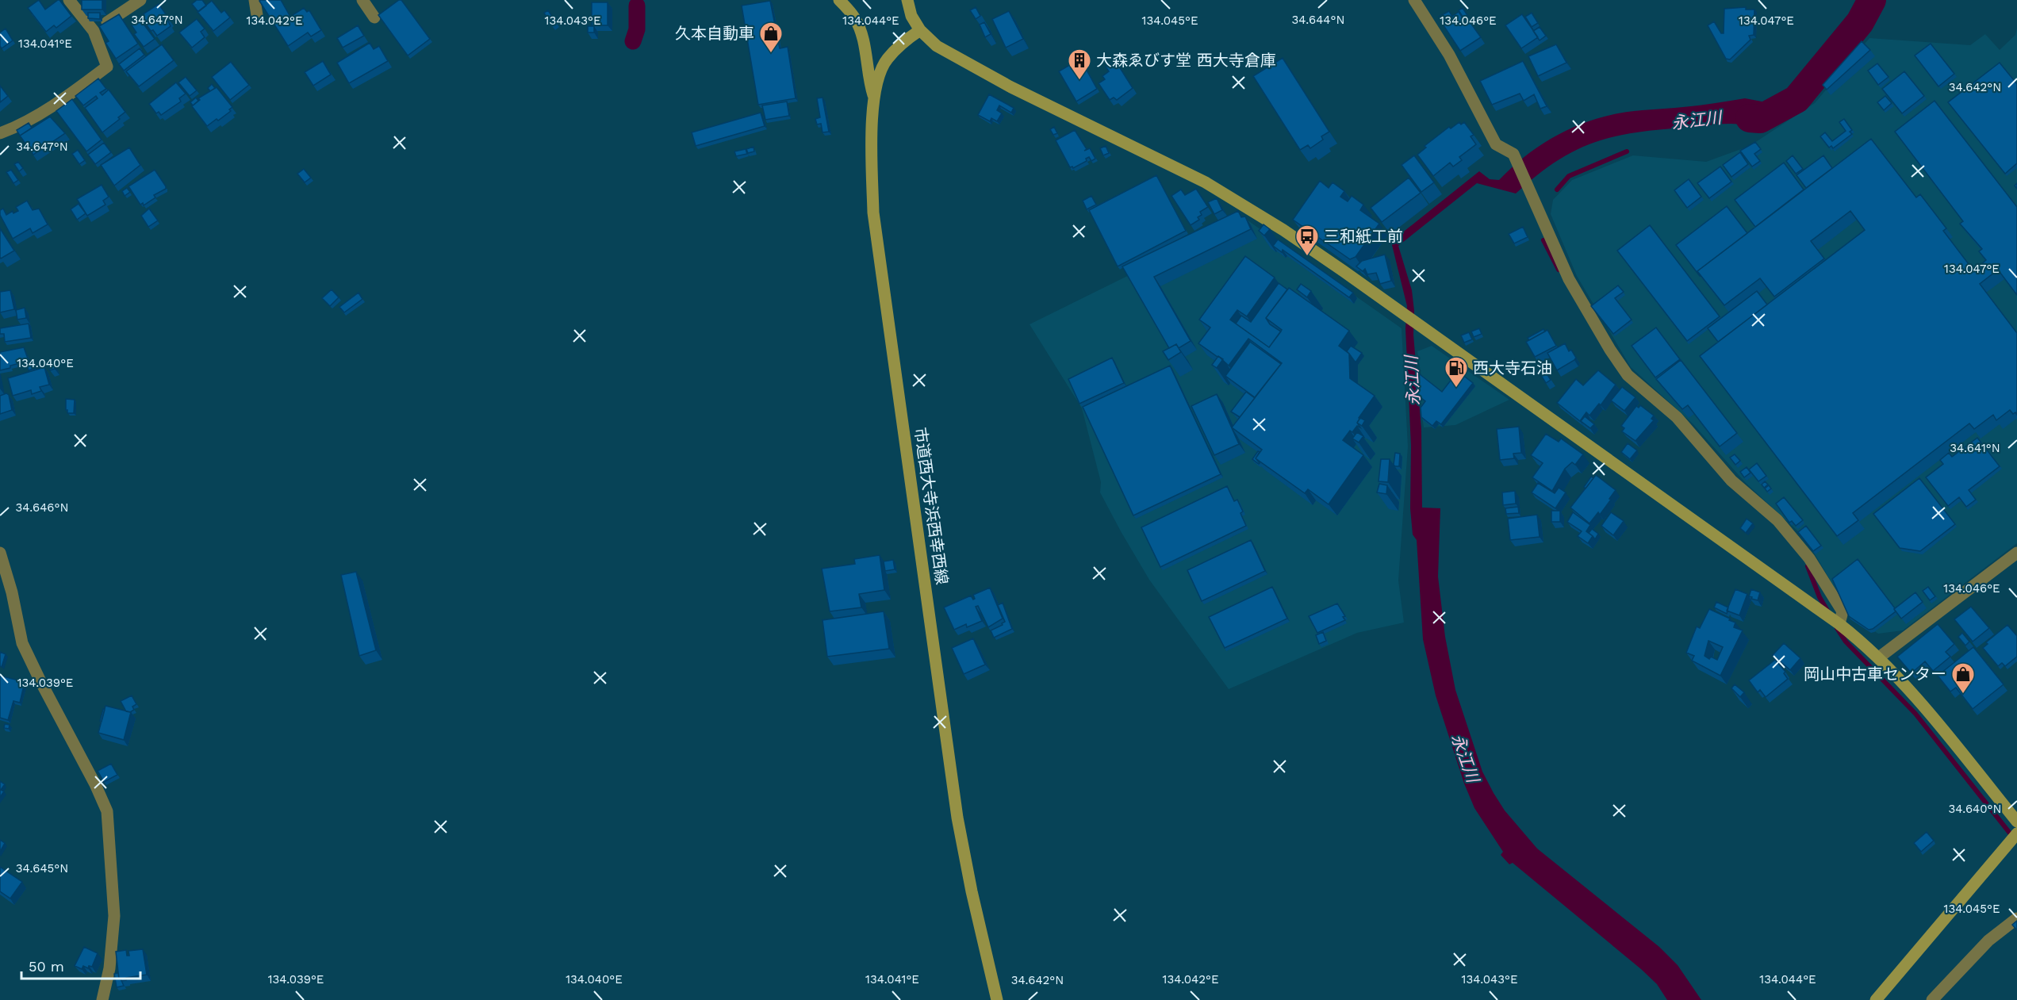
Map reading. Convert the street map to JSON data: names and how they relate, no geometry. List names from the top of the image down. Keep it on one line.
{"streets":{"street":["市道西大寺浜西幸西線"]},"water":["永江川"],"places":{"shop":["久本自動車","岡山中古車センター"],"building":["大森ゑびす堂 西大寺倉庫"],"bus stop":["三和紙工前"],"fuel station":["西大寺石油"]},"scale_bar":"50 m","coordinates":["34.644°N","34.647°N","134.042°E","134.043°E","134.044°E","134.046°E","134.047°E","134.045°E","134.041°E","34.642°N","134.040°E","34.641°N","34.646°N","134.039°E","34.640°N","34.645°N"]}
